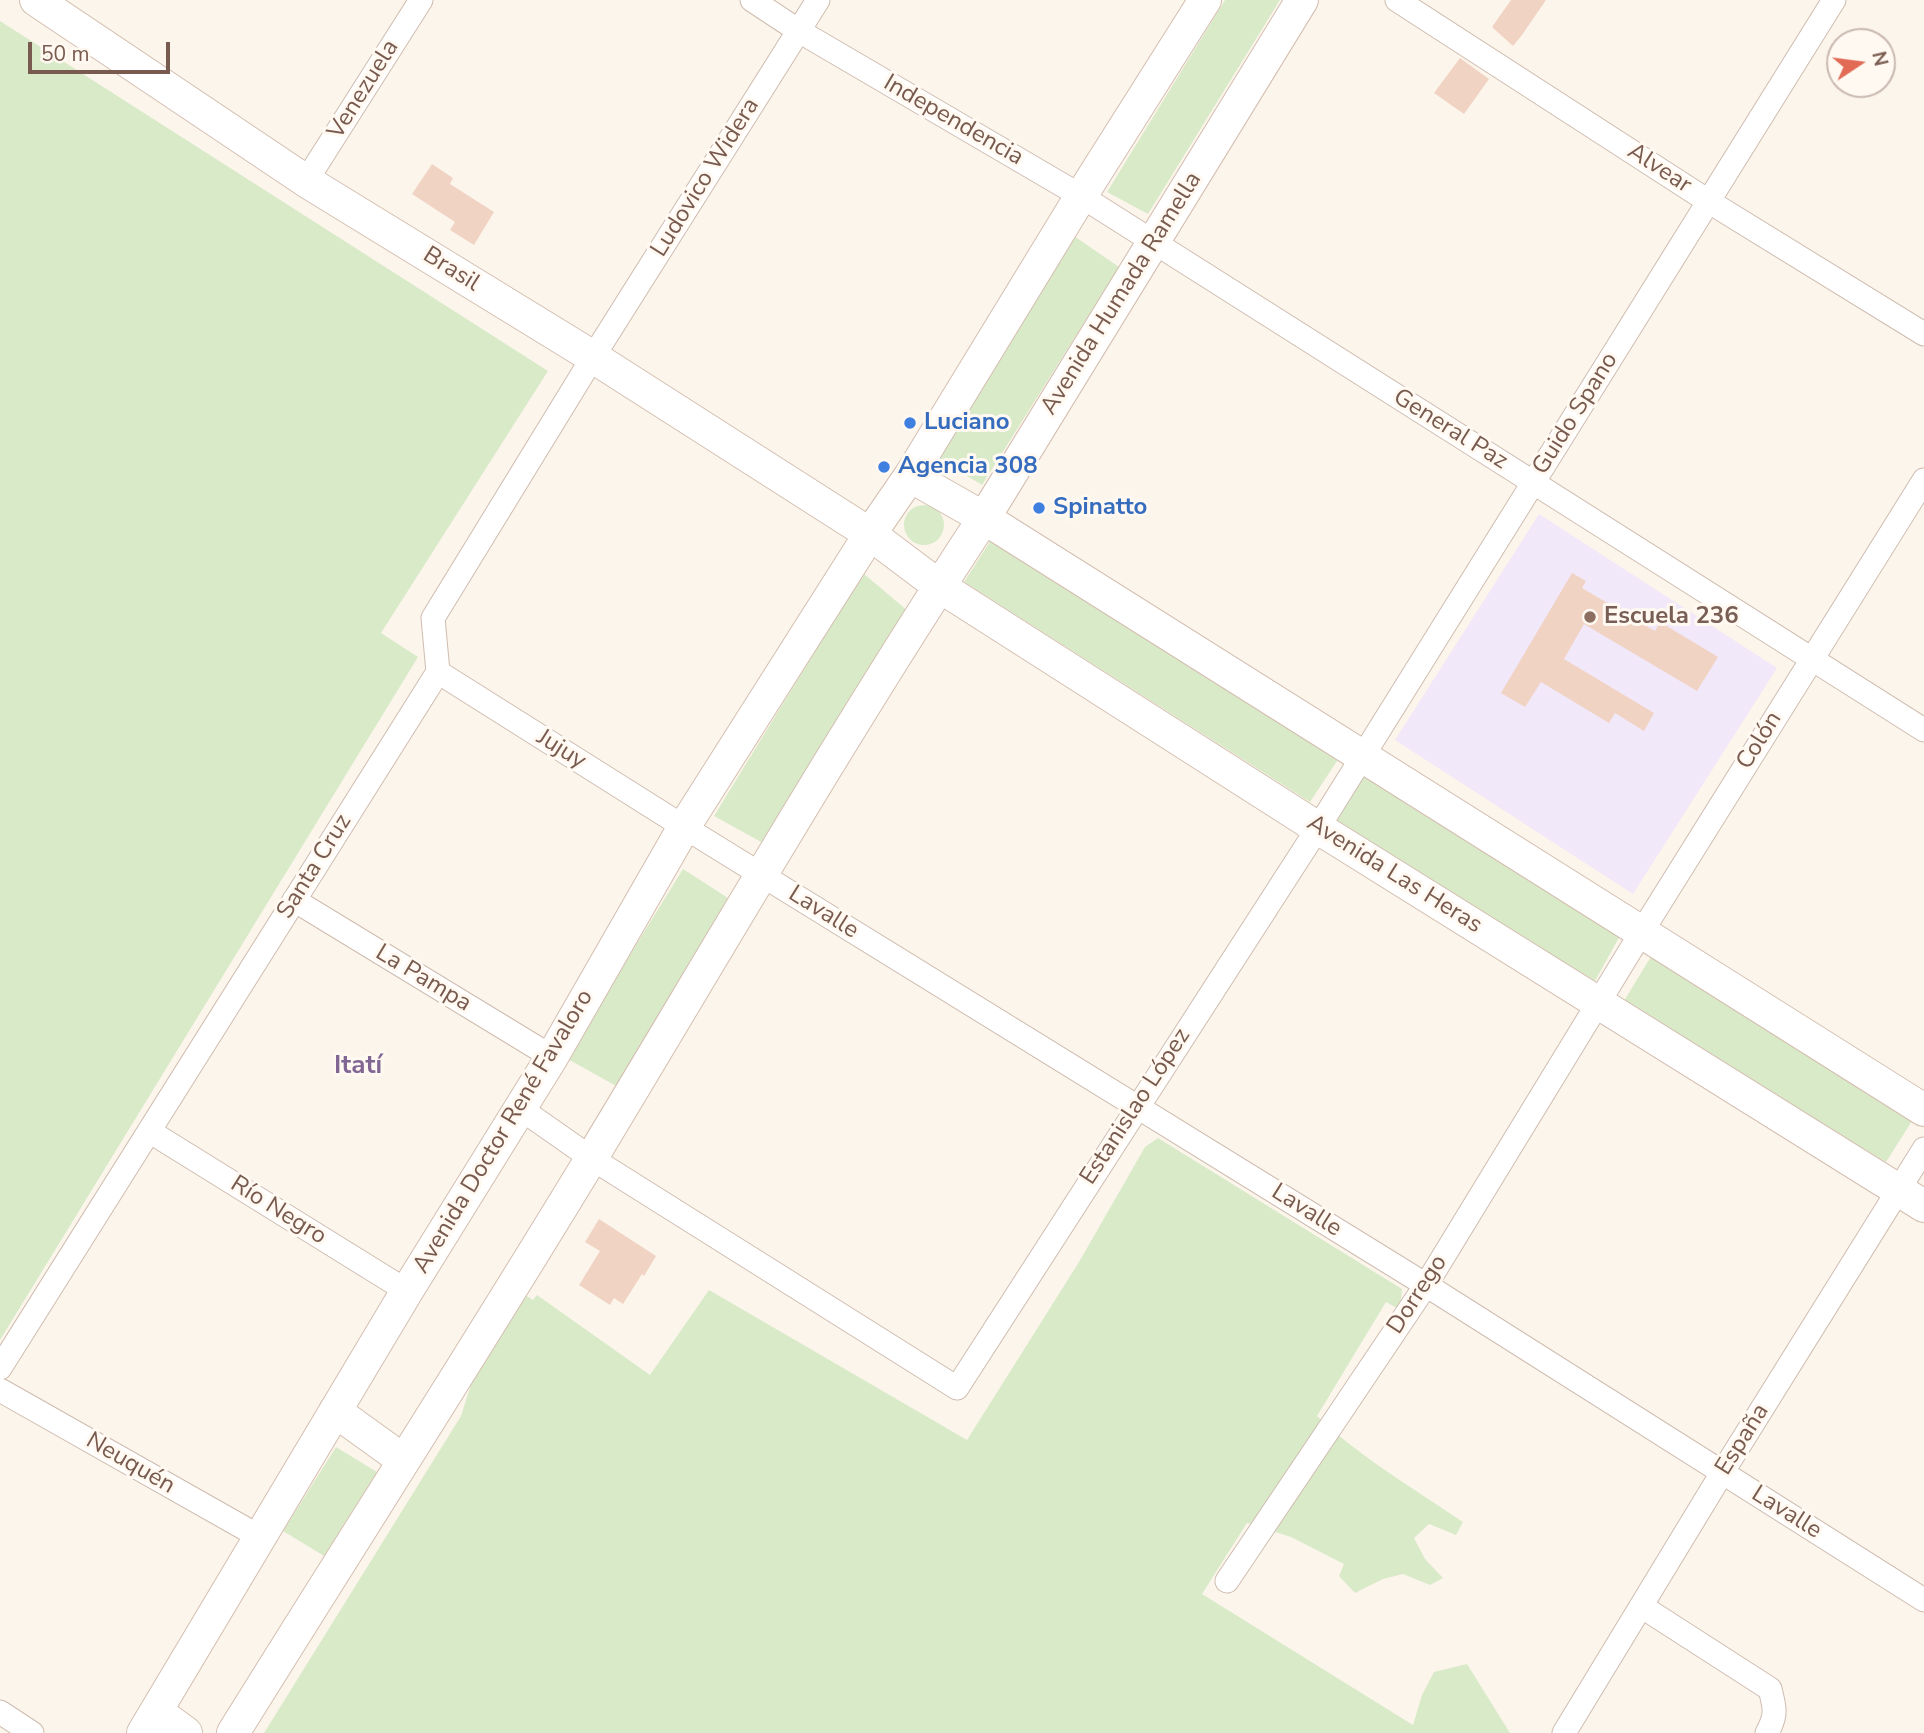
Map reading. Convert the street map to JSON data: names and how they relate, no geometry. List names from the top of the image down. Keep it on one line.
{"streets":{"main road":["Brasil","Avenida Humada Ramella","Avenida Las Heras","Avenida Doctor René Favaloro"],"street":["Venezuela","Independencia","Alvear","Ludovico Widera","Guido Spano","General Paz","Colón","Jujuy","Santa Cruz","Lavalle","La Pampa","Estanislao López","Río Negro","Dorrego","España","Neuquén"]},"crossings":[["Venezuela","Brasil"],["Independencia","Ludovico Widera"],["Independencia","Avenida Humada Ramella"],["Independencia","General Paz"],["Alvear","Guido Spano"],["Ludovico Widera","Brasil"],["Brasil","Avenida Las Heras"],["Brasil","Avenida Doctor René Favaloro"],["Avenida Humada Ramella","General Paz"],["Avenida Humada Ramella","Avenida Las Heras"],["Guido Spano","General Paz"],["Guido Spano","Avenida Las Heras"],["Guido Spano","Estanislao López"],["General Paz","Colón"],["Colón","Avenida Las Heras"],["Colón","Dorrego"],["Jujuy","Santa Cruz"],["Jujuy","Lavalle"],["Jujuy","Avenida Doctor René Favaloro"],["Santa Cruz","La Pampa"],["Santa Cruz","Río Negro"],["Avenida Las Heras","Estanislao López"],["Avenida Las Heras","Avenida Doctor René Favaloro"],["Avenida Las Heras","Dorrego"],["Avenida Las Heras","España"],["Lavalle","Estanislao López"],["Lavalle","Avenida Doctor René Favaloro"],["Lavalle","Dorrego"],["Lavalle","España"],["La Pampa","Avenida Doctor René Favaloro"],["Avenida Doctor René Favaloro","Río Negro"],["Avenida Doctor René Favaloro","Neuquén"]],"districts":["Itatí"],"places":["Luciano","Agencia 308","Spinatto","Escuela 236"],"scale_bar":"50 m","north":"right"}
